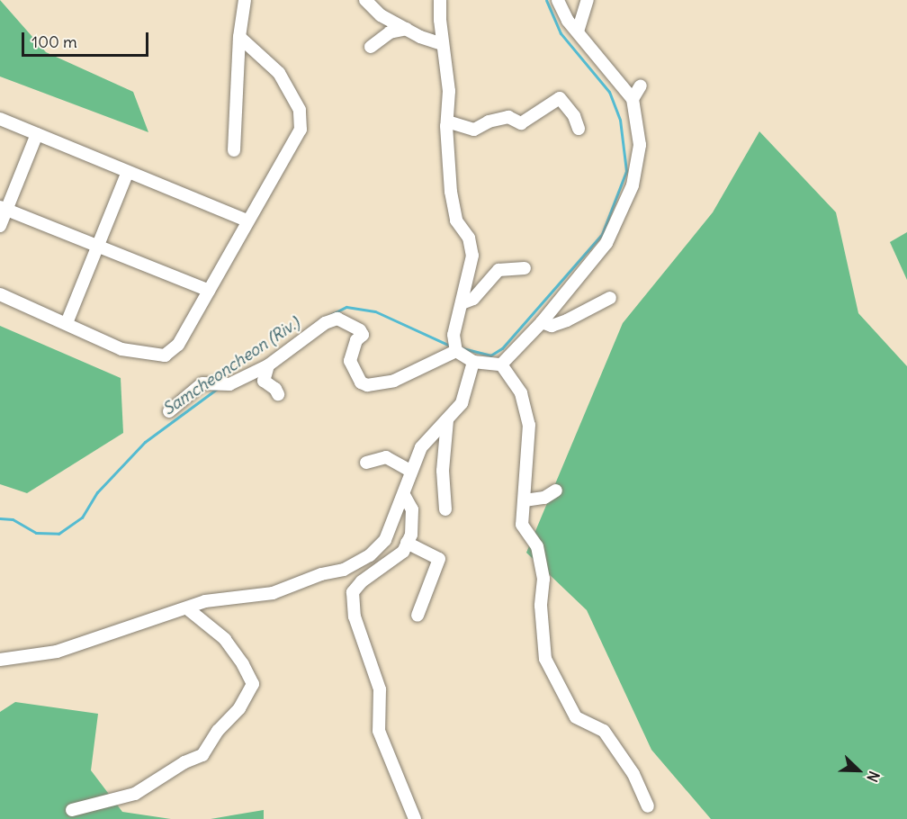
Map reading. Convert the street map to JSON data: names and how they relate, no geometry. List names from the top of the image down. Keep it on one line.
{"water":["Samcheoncheon (Riv.)"],"scale_bar":"100 m","north":"bottom right"}
